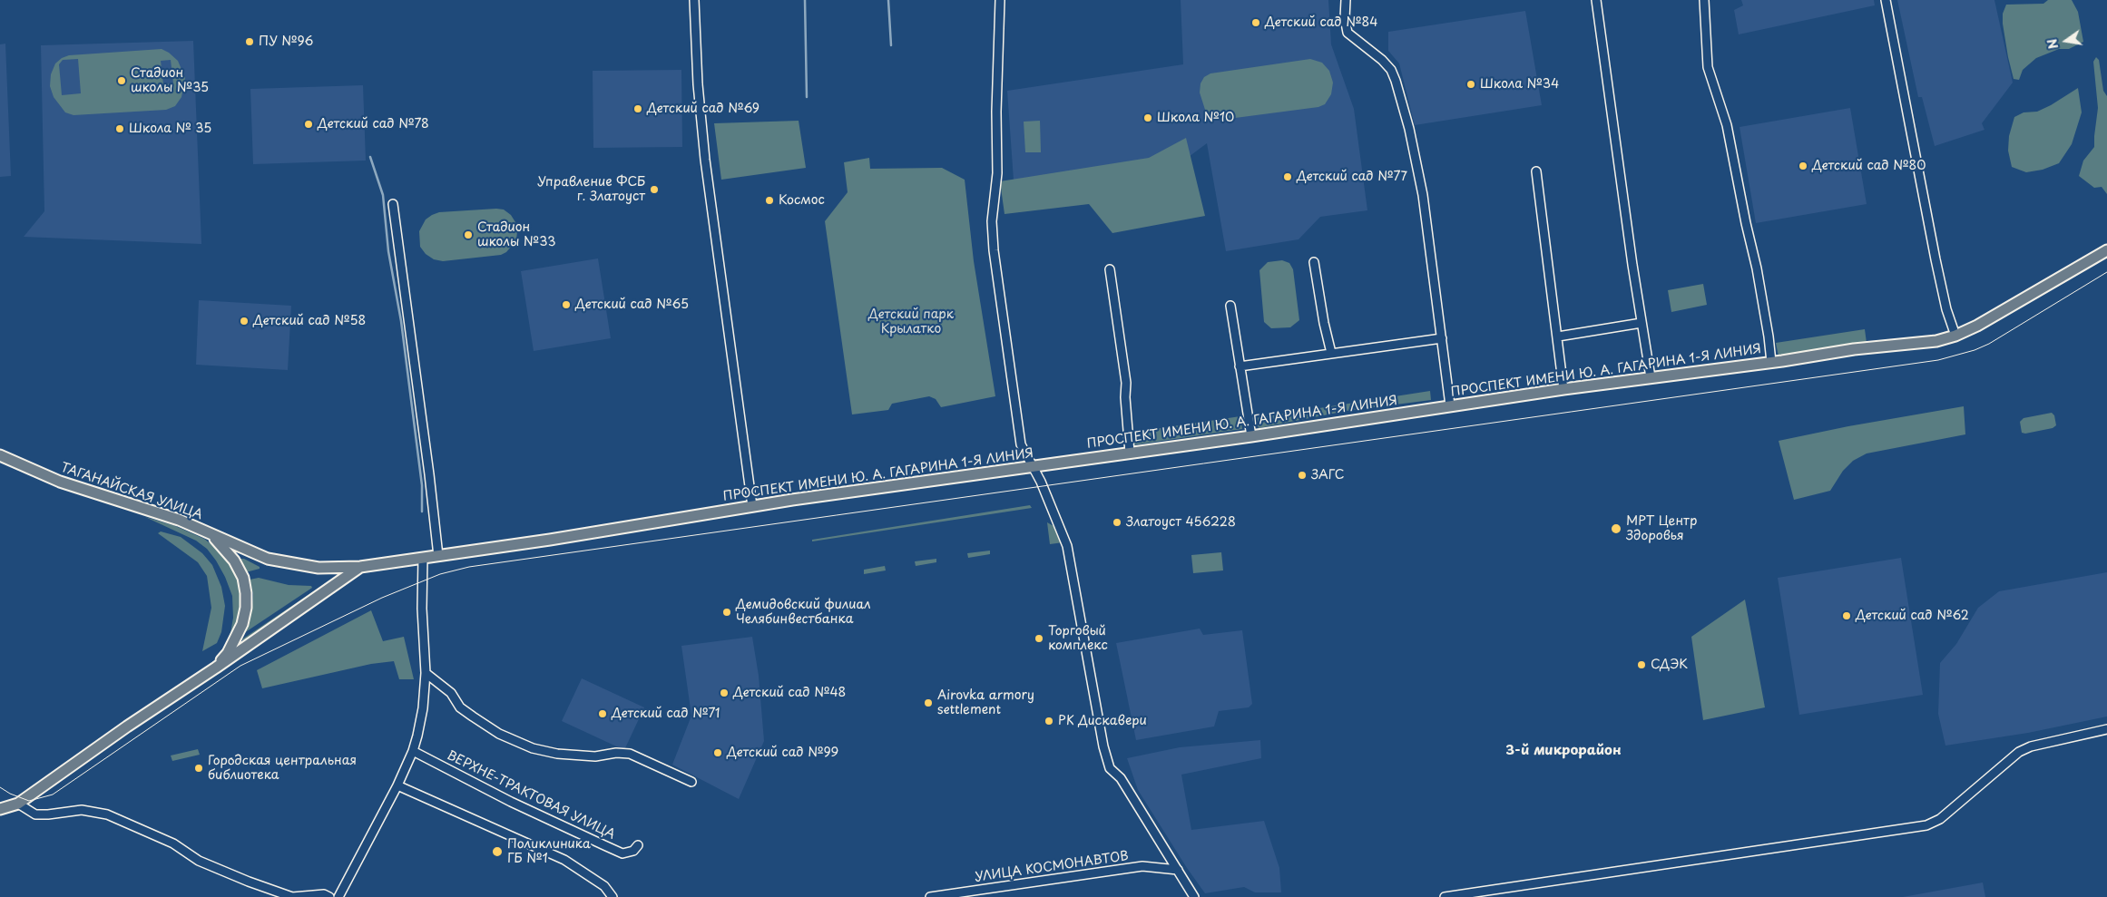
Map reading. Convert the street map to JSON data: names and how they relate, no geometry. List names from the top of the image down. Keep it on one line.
{"streets":{"main road":["ПРОСПЕКТ ИМЕНИ Ю. А. ГАГАРИНА 1-Я ЛИНИЯ","ТАГАНАЙСКАЯ УЛИЦА"],"street":["ВЕРХНЕ-ТРАКТОВАЯ УЛИЦА","УЛИЦА КОСМОНАВТОВ"]},"crossings":[["ПРОСПЕКТ ИМЕНИ Ю. А. ГАГАРИНА 1-Я ЛИНИЯ","ТАГАНАЙСКАЯ УЛИЦА"]],"districts":["3-й микрорайон"],"parks":["Детский парк Крылатко"],"places":["Детский сад №84","ПУ №96","Стадион школы №35","Школа №34","Детский сад №69","Школа №10","Детский сад №78","Школа № 35","Детский сад №80","Детский сад №77","Управление ФСБ г. Златоуст","Космос","Стадион школы №33","Детский сад №65","Детский сад №58","ЗАГС","Златоуст 456228","МРТ Центр Здоровья","Демидовский филиал Челябинвестбанка","Детский сад №62","Торговый комплекс","СДЭК","Детский сад №48","Airovka armory settlement","Детский сад №71","РК Дискавери","Детский сад №99","Городская центральная библиотека","Поликлиника ГБ №1"],"north":"left"}
